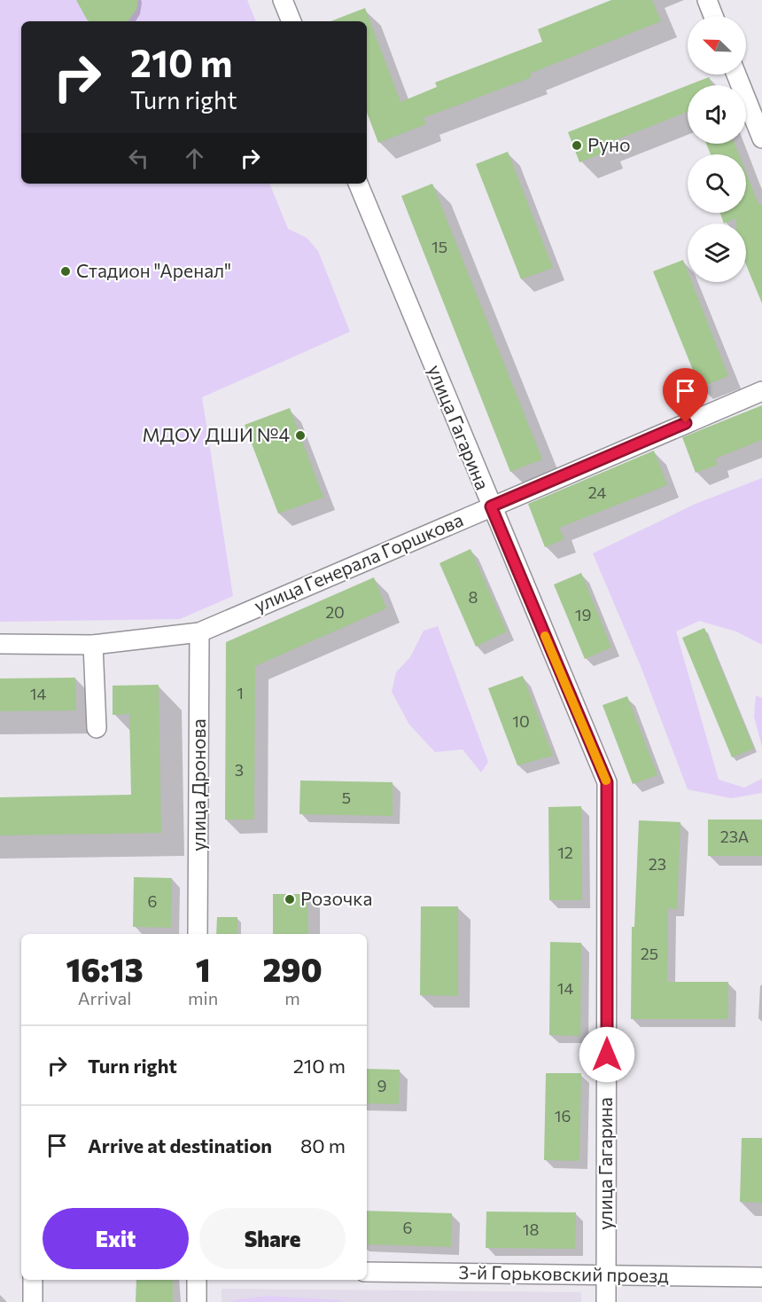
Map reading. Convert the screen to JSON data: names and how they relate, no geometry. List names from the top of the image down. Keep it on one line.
{"streets":{"street":["улица Гагарина","улица Генерала Горшкова","улица Дронова","3-й Горьковский проезд"]},"crossings":[["улица Гагарина","улица Генерала Горшкова"],["улица Гагарина","3-й Горьковский проезд"],["улица Генерала Горшкова","улица Дронова"]],"places":["Руно","Стадион \"Аренал\"","МДОУ ДШИ №4","Розочка"],"house_numbers":["15","24","8","20","19","1","14","10","3","5","23А","12","23","6","25","14","9","16","6","18"],"north":"top left","page":{"turn":["210 m","Turn right"],"eta":["16:13","Arrival","1","min","290","m"],"list":[{"name":"Turn right","value":"210 m"},{"name":"Arrive at destination","value":"80 m"}],"buttons":["Exit","Share"]}}
